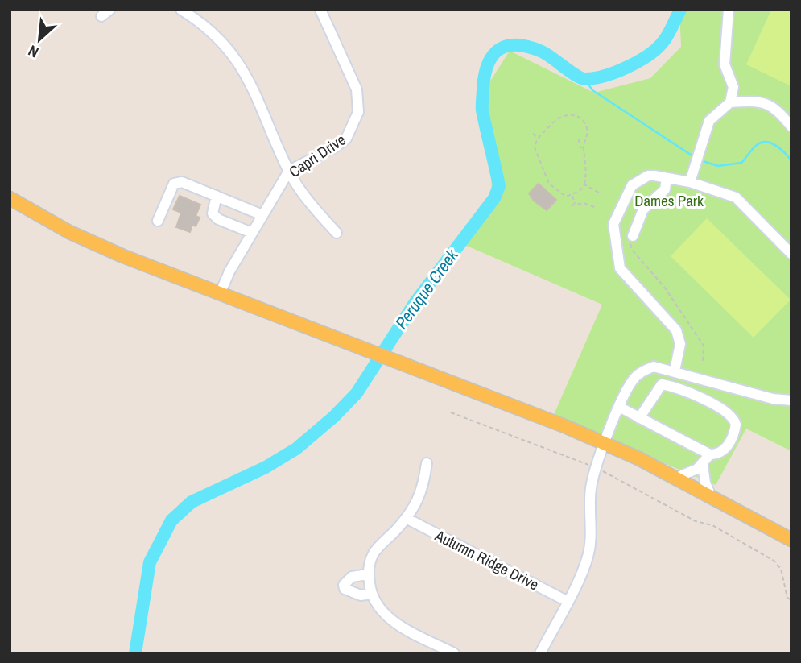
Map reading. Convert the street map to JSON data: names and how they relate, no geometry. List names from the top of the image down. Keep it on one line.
{"streets":{"street":["Capri Drive","Autumn Ridge Drive"]},"water":["Peruque Creek"],"parks":["Dames Park"],"north":"bottom left"}
